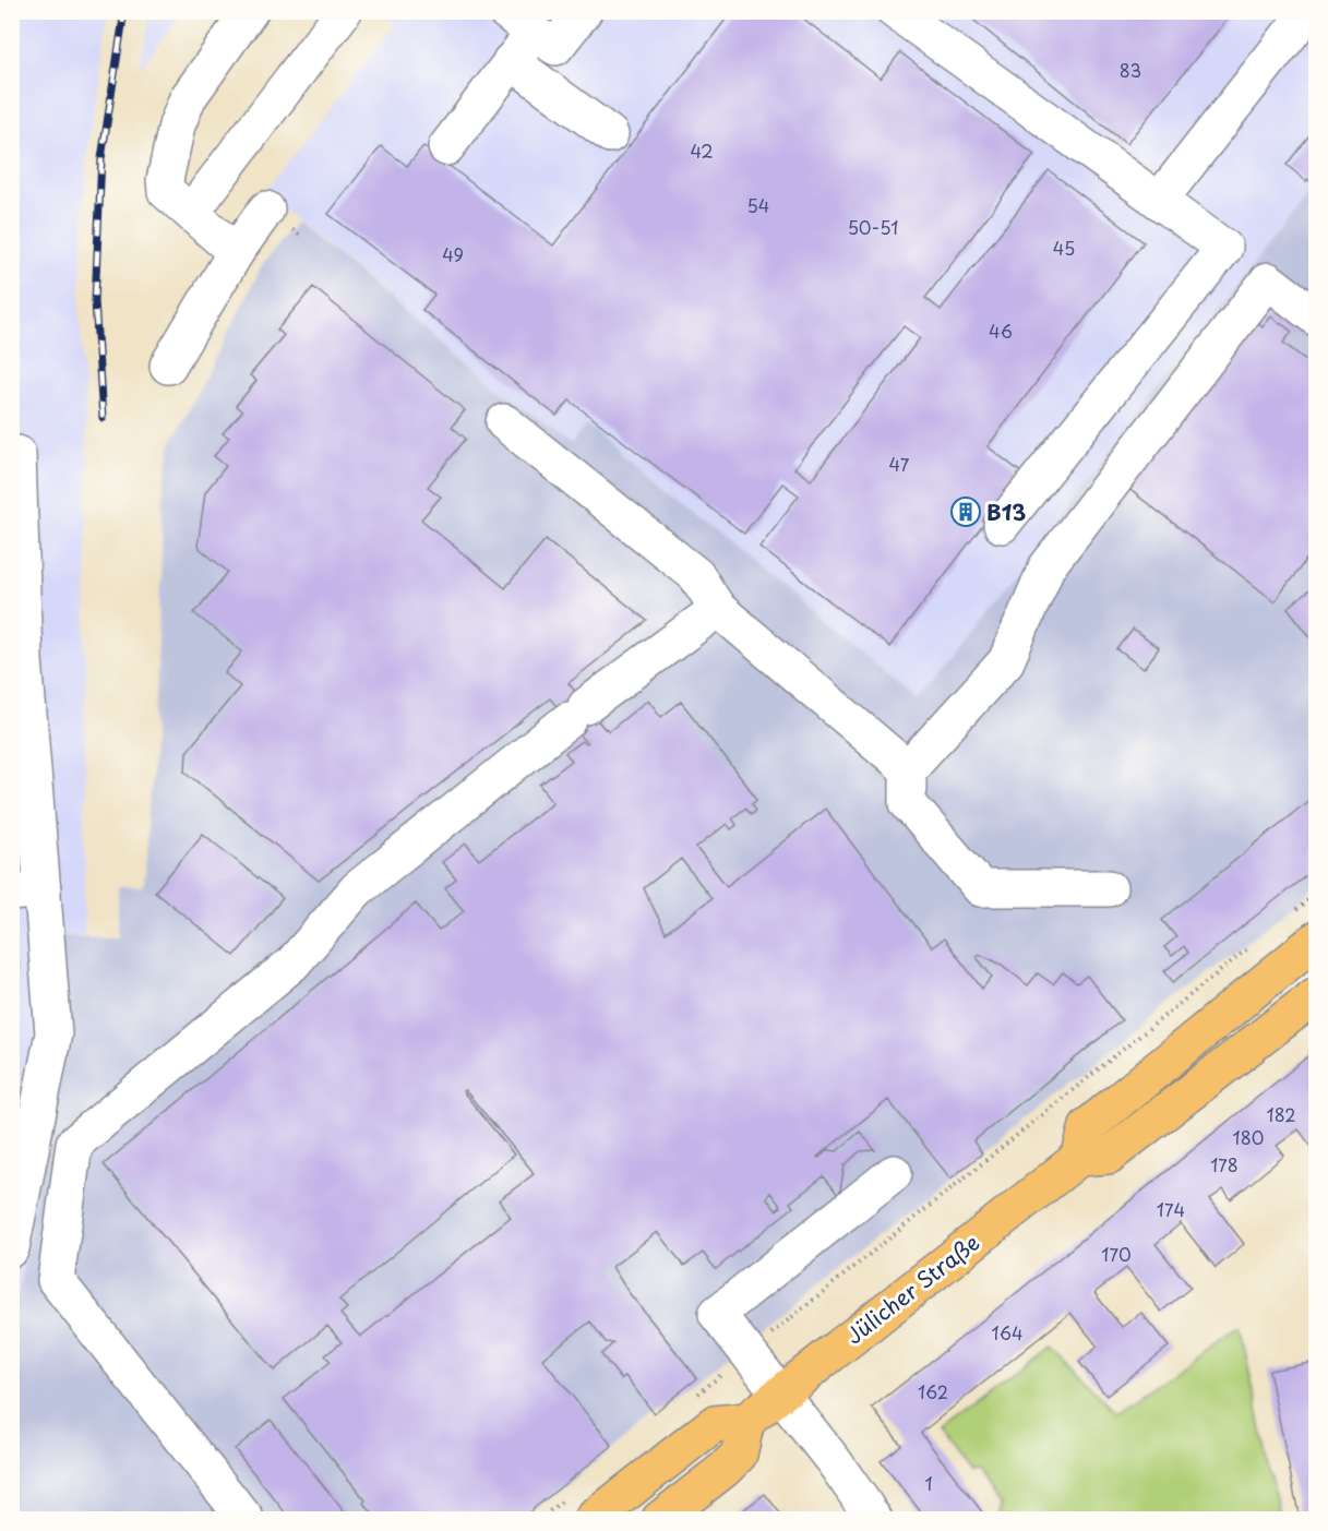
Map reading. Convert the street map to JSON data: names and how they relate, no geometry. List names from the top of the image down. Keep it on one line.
{"streets":{"main road":["Jülicher Straße"]},"places":{"building":["B13"]},"house_numbers":["83","42","54","50-51","45","49","46","47","182","180","178","174","170","164","162","1"]}
